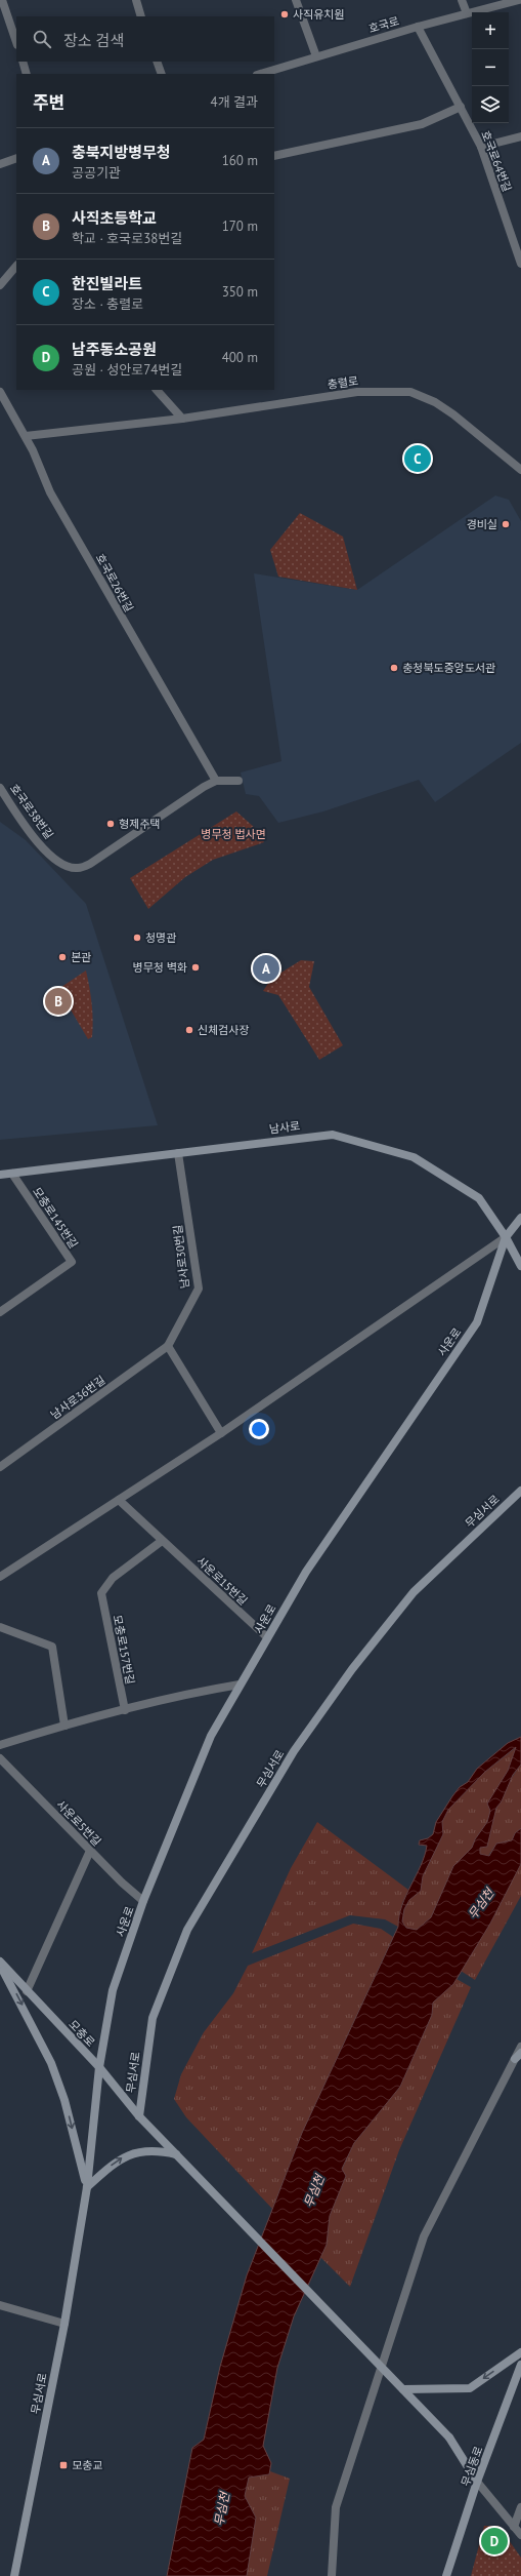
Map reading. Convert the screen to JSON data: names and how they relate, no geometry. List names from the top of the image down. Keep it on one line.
{"streets":{"street":["호국로","호국로64번길","충렬로","호국로26번길","호국로38번길","남사로","모충로145번길","남사로30번길","사운로","남사로36번길","무심서로","사운로15번길","모충로157번길","사운로5번길","모충로","무심동로"]},"crossings":[["호국로","호국로64번길"],["충렬로","호국로26번길"],["호국로26번길","호국로38번길"],["남사로","모충로145번길"],["남사로","남사로30번길"],["남사로","사운로"],["남사로30번길","남사로36번길"],["사운로","무심서로"],["사운로","사운로15번길"],["사운로","사운로5번길"],["사운로","모충로"],["무심서로","모충로"],["사운로15번길","모충로157번길"],["모충로","무심동로"]],"water":["무심천"],"parks":["병무청 법사면"],"places":{"other":["사직유치원","경비실","충청북도중앙도서관","형제주택","청명관","본관","병무청 벽화","신체검사장"],"transit":["모충교"]},"page":{"map_buttons":["+","−"],"search":"장소 검색","heading":["주변","4개 결과"],"list":[{"mark":"A","name":"충북지방병무청","note":"공공기관","value":"160 m"},{"mark":"B","name":"사직초등학교","note":"학교 · 호국로38번길","value":"170 m"},{"mark":"C","name":"한진빌라트","note":"장소 · 충렬로","value":"350 m"},{"mark":"D","name":"남주동소공원","note":"공원 · 성안로74번길","value":"400 m"}],"pins":["C","A","B","D"]}}
